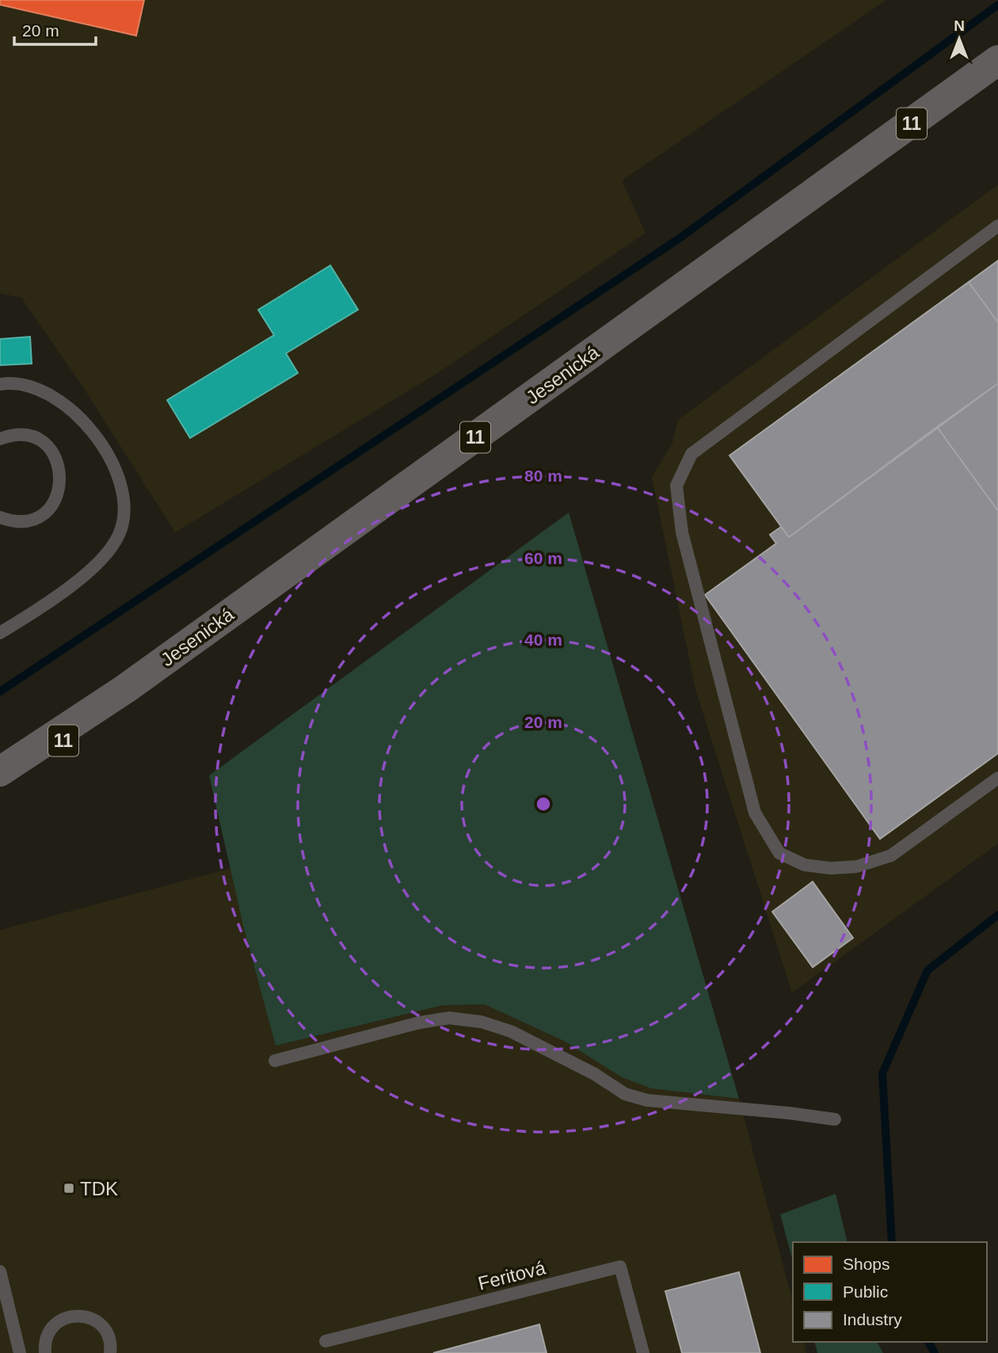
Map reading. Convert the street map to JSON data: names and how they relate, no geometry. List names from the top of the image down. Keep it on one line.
{"streets":{"main road":["11","Jesenická"],"lane":["Feritová"]},"places":{"transit":["TDK"]},"legend":["Shops","Public","Industry"],"scale_bar":"20 m","north":"top","rings":["80 m","60 m","40 m","20 m"]}
